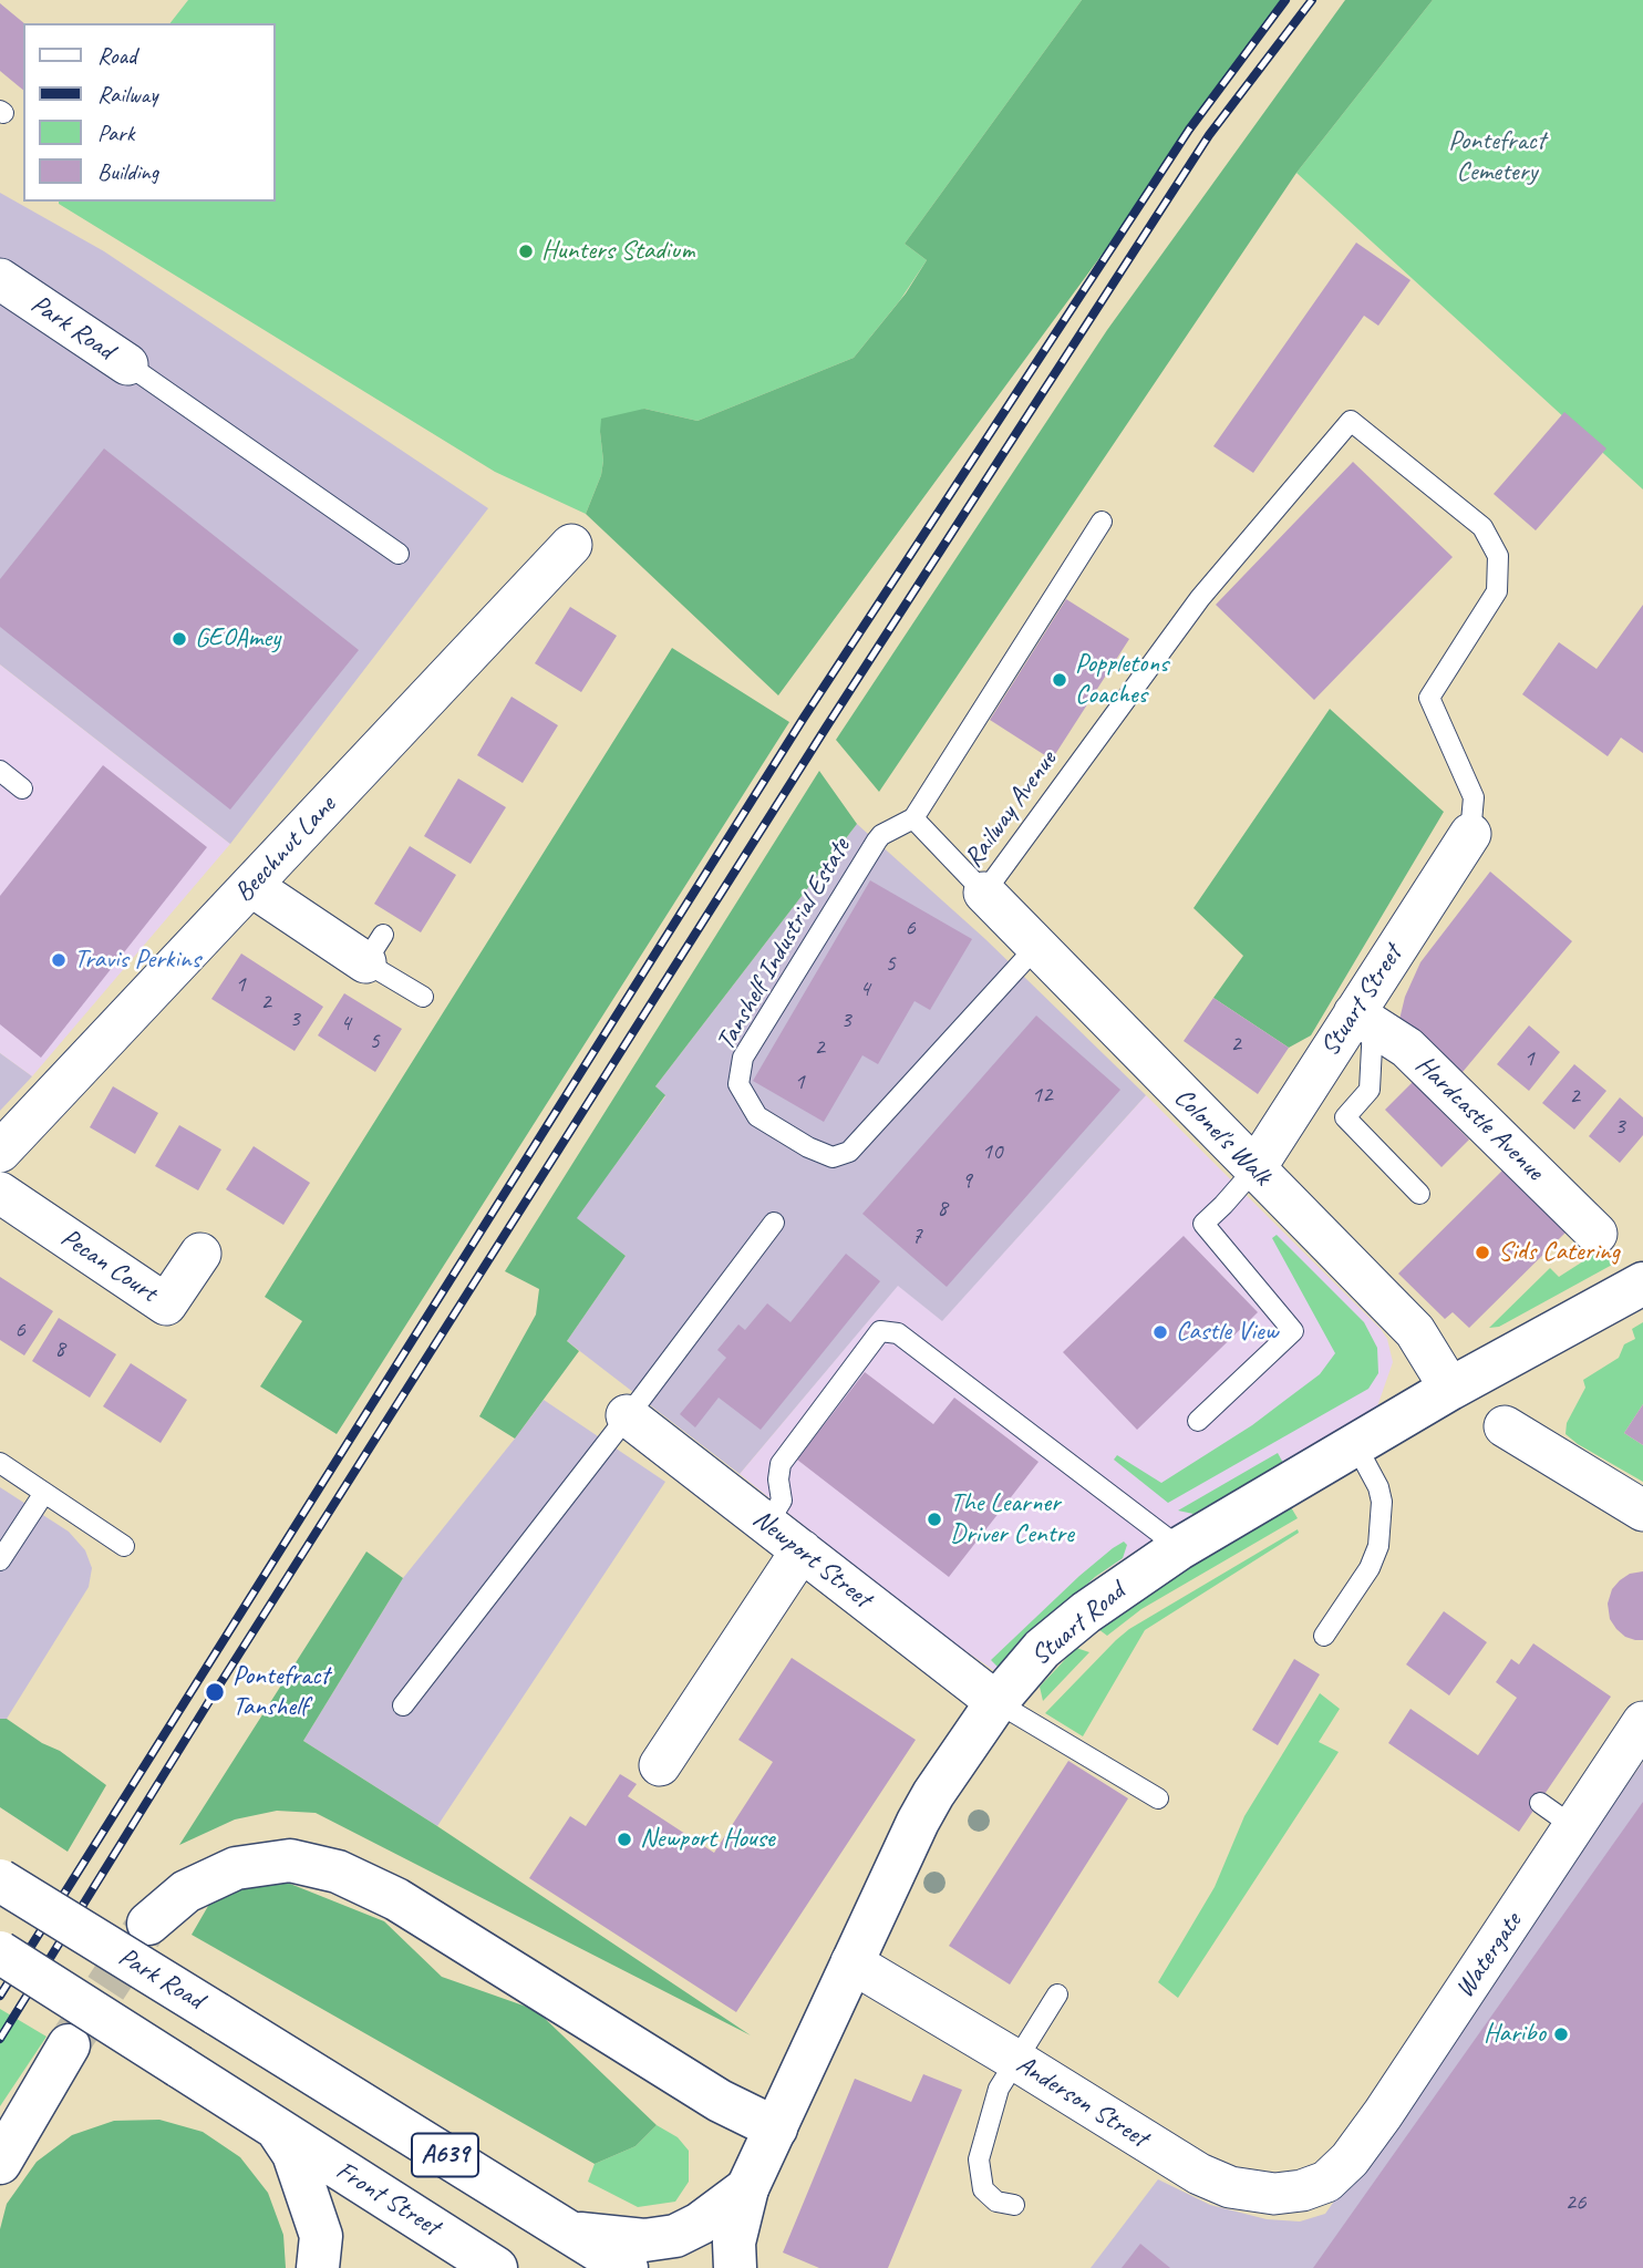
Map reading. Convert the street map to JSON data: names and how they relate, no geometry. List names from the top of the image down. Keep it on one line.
{"streets":{"main road":["Park Road","Stuart Road","A639","Front Street"],"street":["Beechnut Lane","Stuart Street","Hardcastle Avenue","Colonel's Walk","Pecan Court","Newport Street","Watergate","Anderson Street"],"lane":["Railway Avenue","Tanshelf Industrial Estate"]},"crossings":[["Park Road","A639"],["Railway Avenue","Stuart Street"],["Railway Avenue","Colonel's Walk"],["Tanshelf Industrial Estate","Colonel's Walk"],["Stuart Street","Hardcastle Avenue"],["Stuart Street","Colonel's Walk"],["Colonel's Walk","Stuart Road"],["Newport Street","Stuart Road"],["Stuart Road","Anderson Street"],["Watergate","Anderson Street"],["A639","Front Street"]],"parks":["Pontefract Cemetery"],"places":["Hunters Stadium","GEOAmey","Poppletons Coaches","Travis Perkins","Sids Catering","Castle View","The Learner Driver Centre","Pontefract Tanshelf","Newport House","Haribo"],"house_numbers":["6","5","1","4","2","3","3","4","5","2","2","1","1","12","2","3","10","9","8","7","6","8","26"],"legend":["Road","Railway","Park","Building"]}
